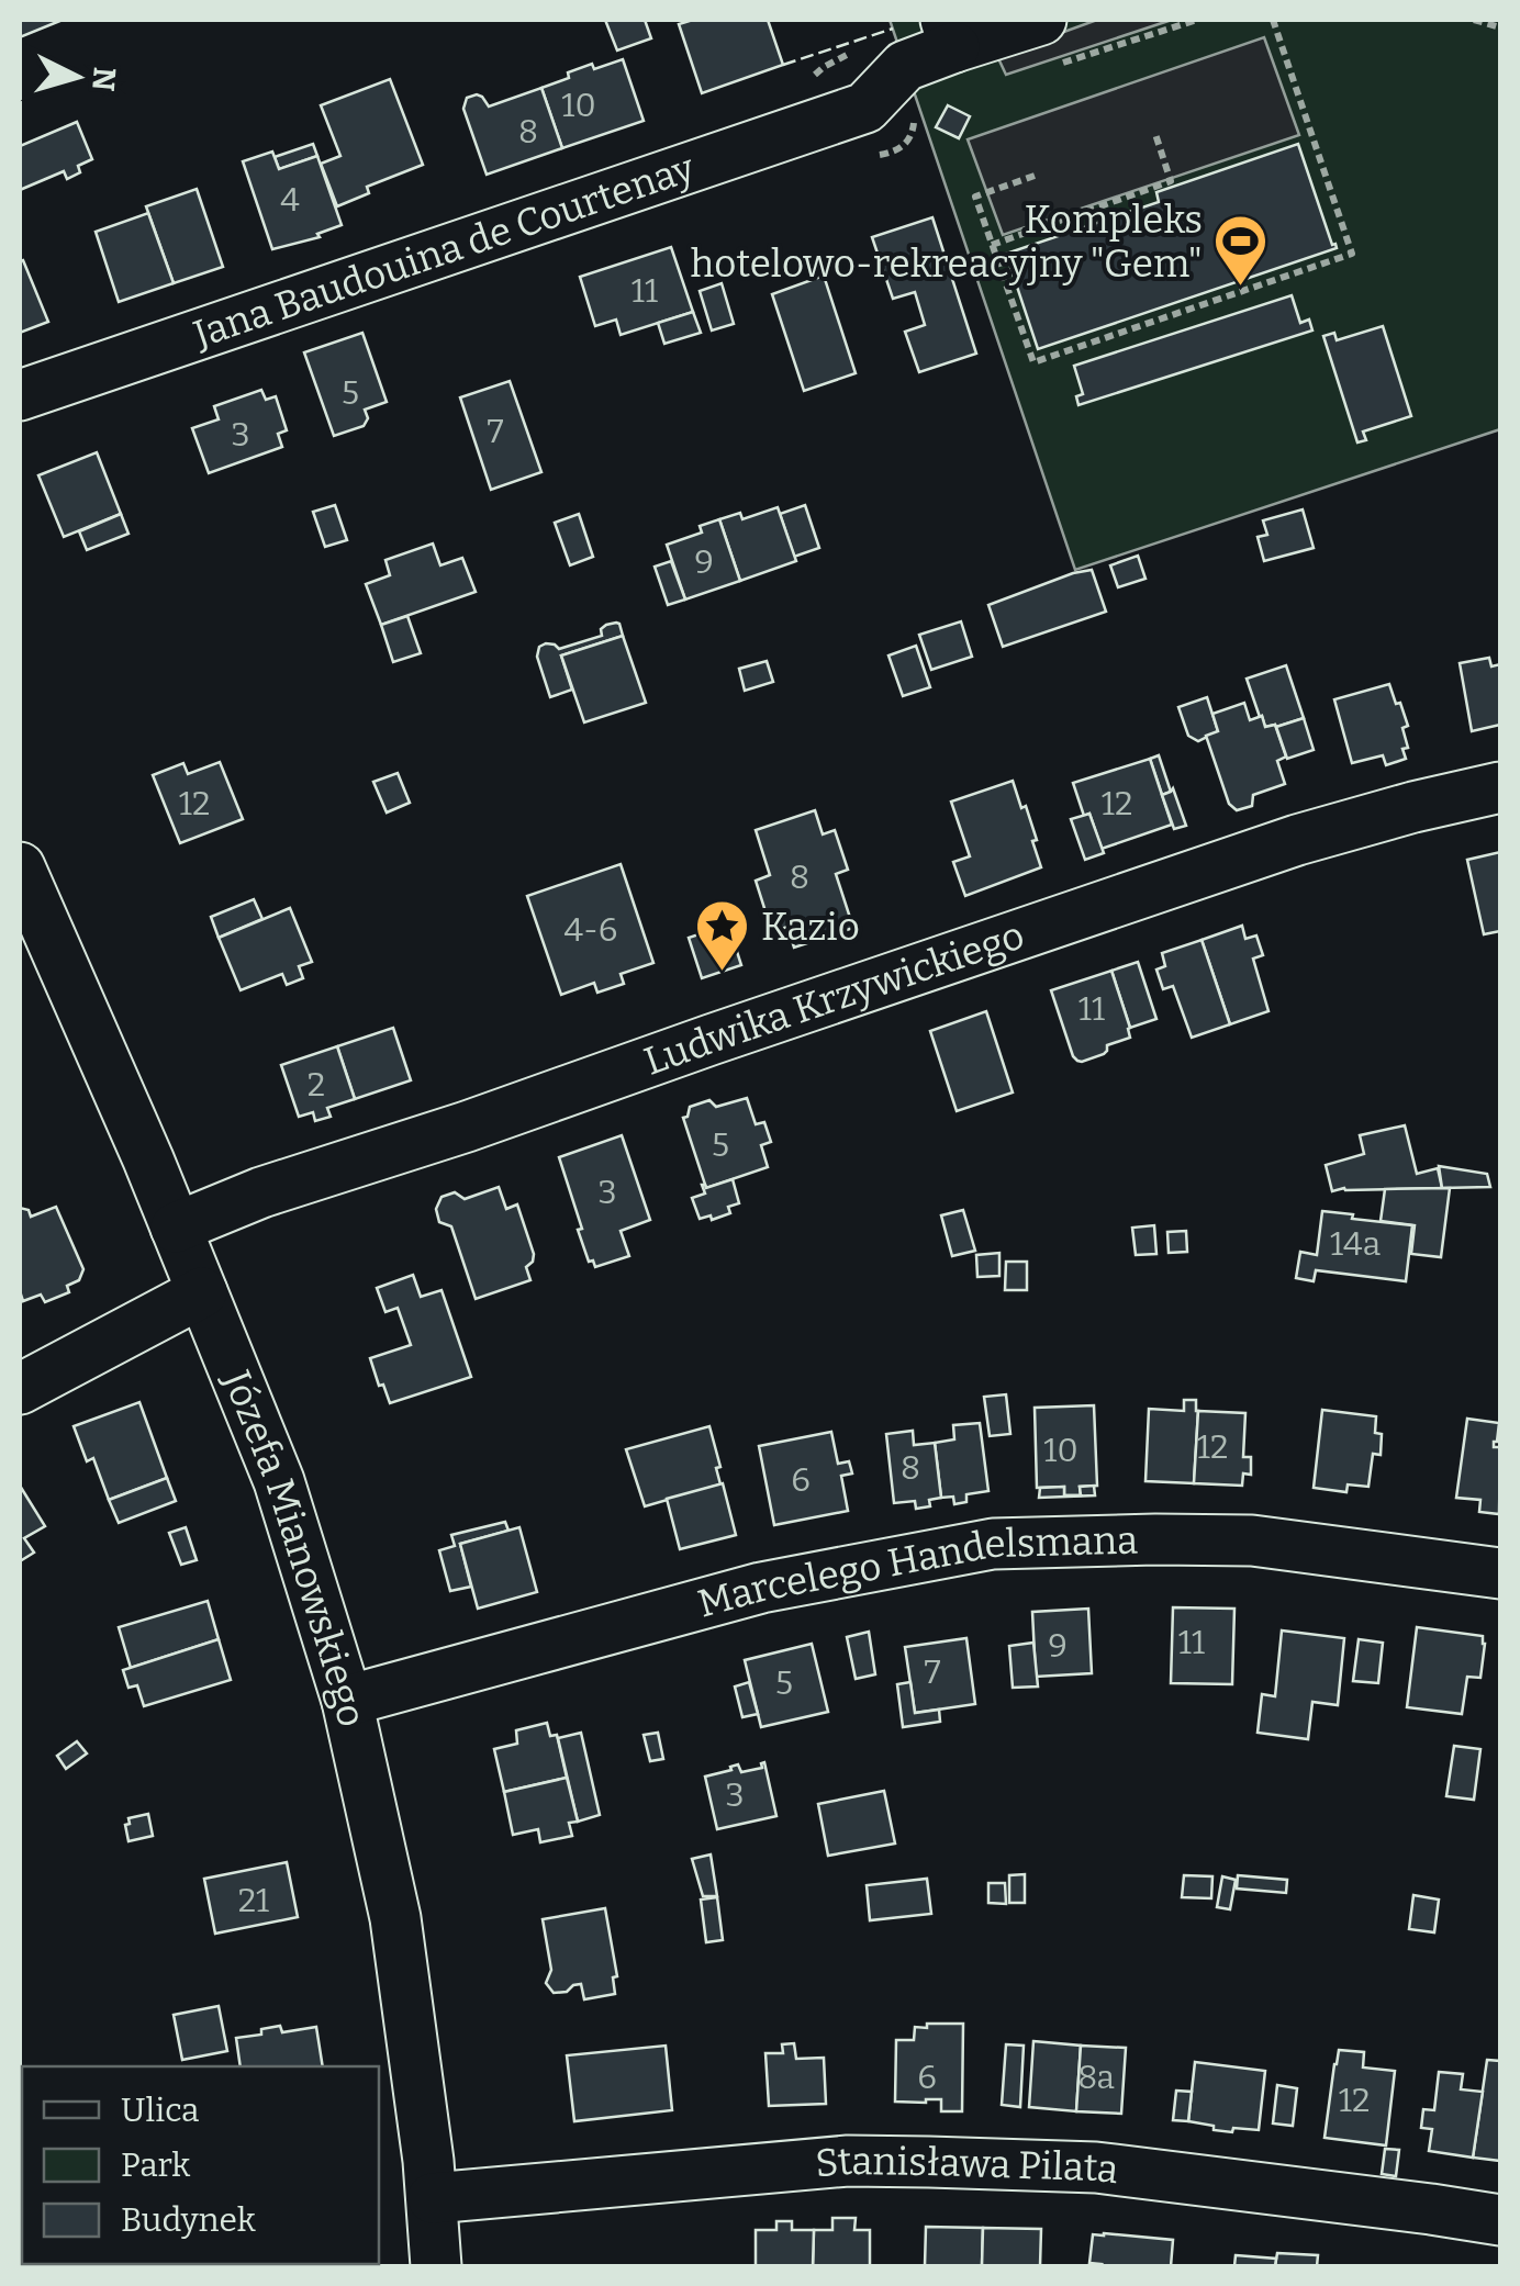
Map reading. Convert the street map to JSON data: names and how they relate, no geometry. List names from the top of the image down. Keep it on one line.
{"streets":{"street":["Jana Baudouina de Courtenay","Ludwika Krzywickiego","Józefa Mianowskiego","Marcelego Handelsmana","Stanisława Pilata"]},"crossings":[["Ludwika Krzywickiego","Józefa Mianowskiego"],["Józefa Mianowskiego","Marcelego Handelsmana"],["Józefa Mianowskiego","Stanisława Pilata"]],"places":{"sports":["Kompleks hotelowo-rekreacyjny \"Gem\""],"place":["Kazio"]},"house_numbers":["10","8","4","11","5","7","3","9","12","12","8","4-6","11","2","5","3","14a","12","10","8","6","11","9","7","5","3","21","6","8a","12"],"legend":["Ulica","Park","Budynek"],"north":"right"}
